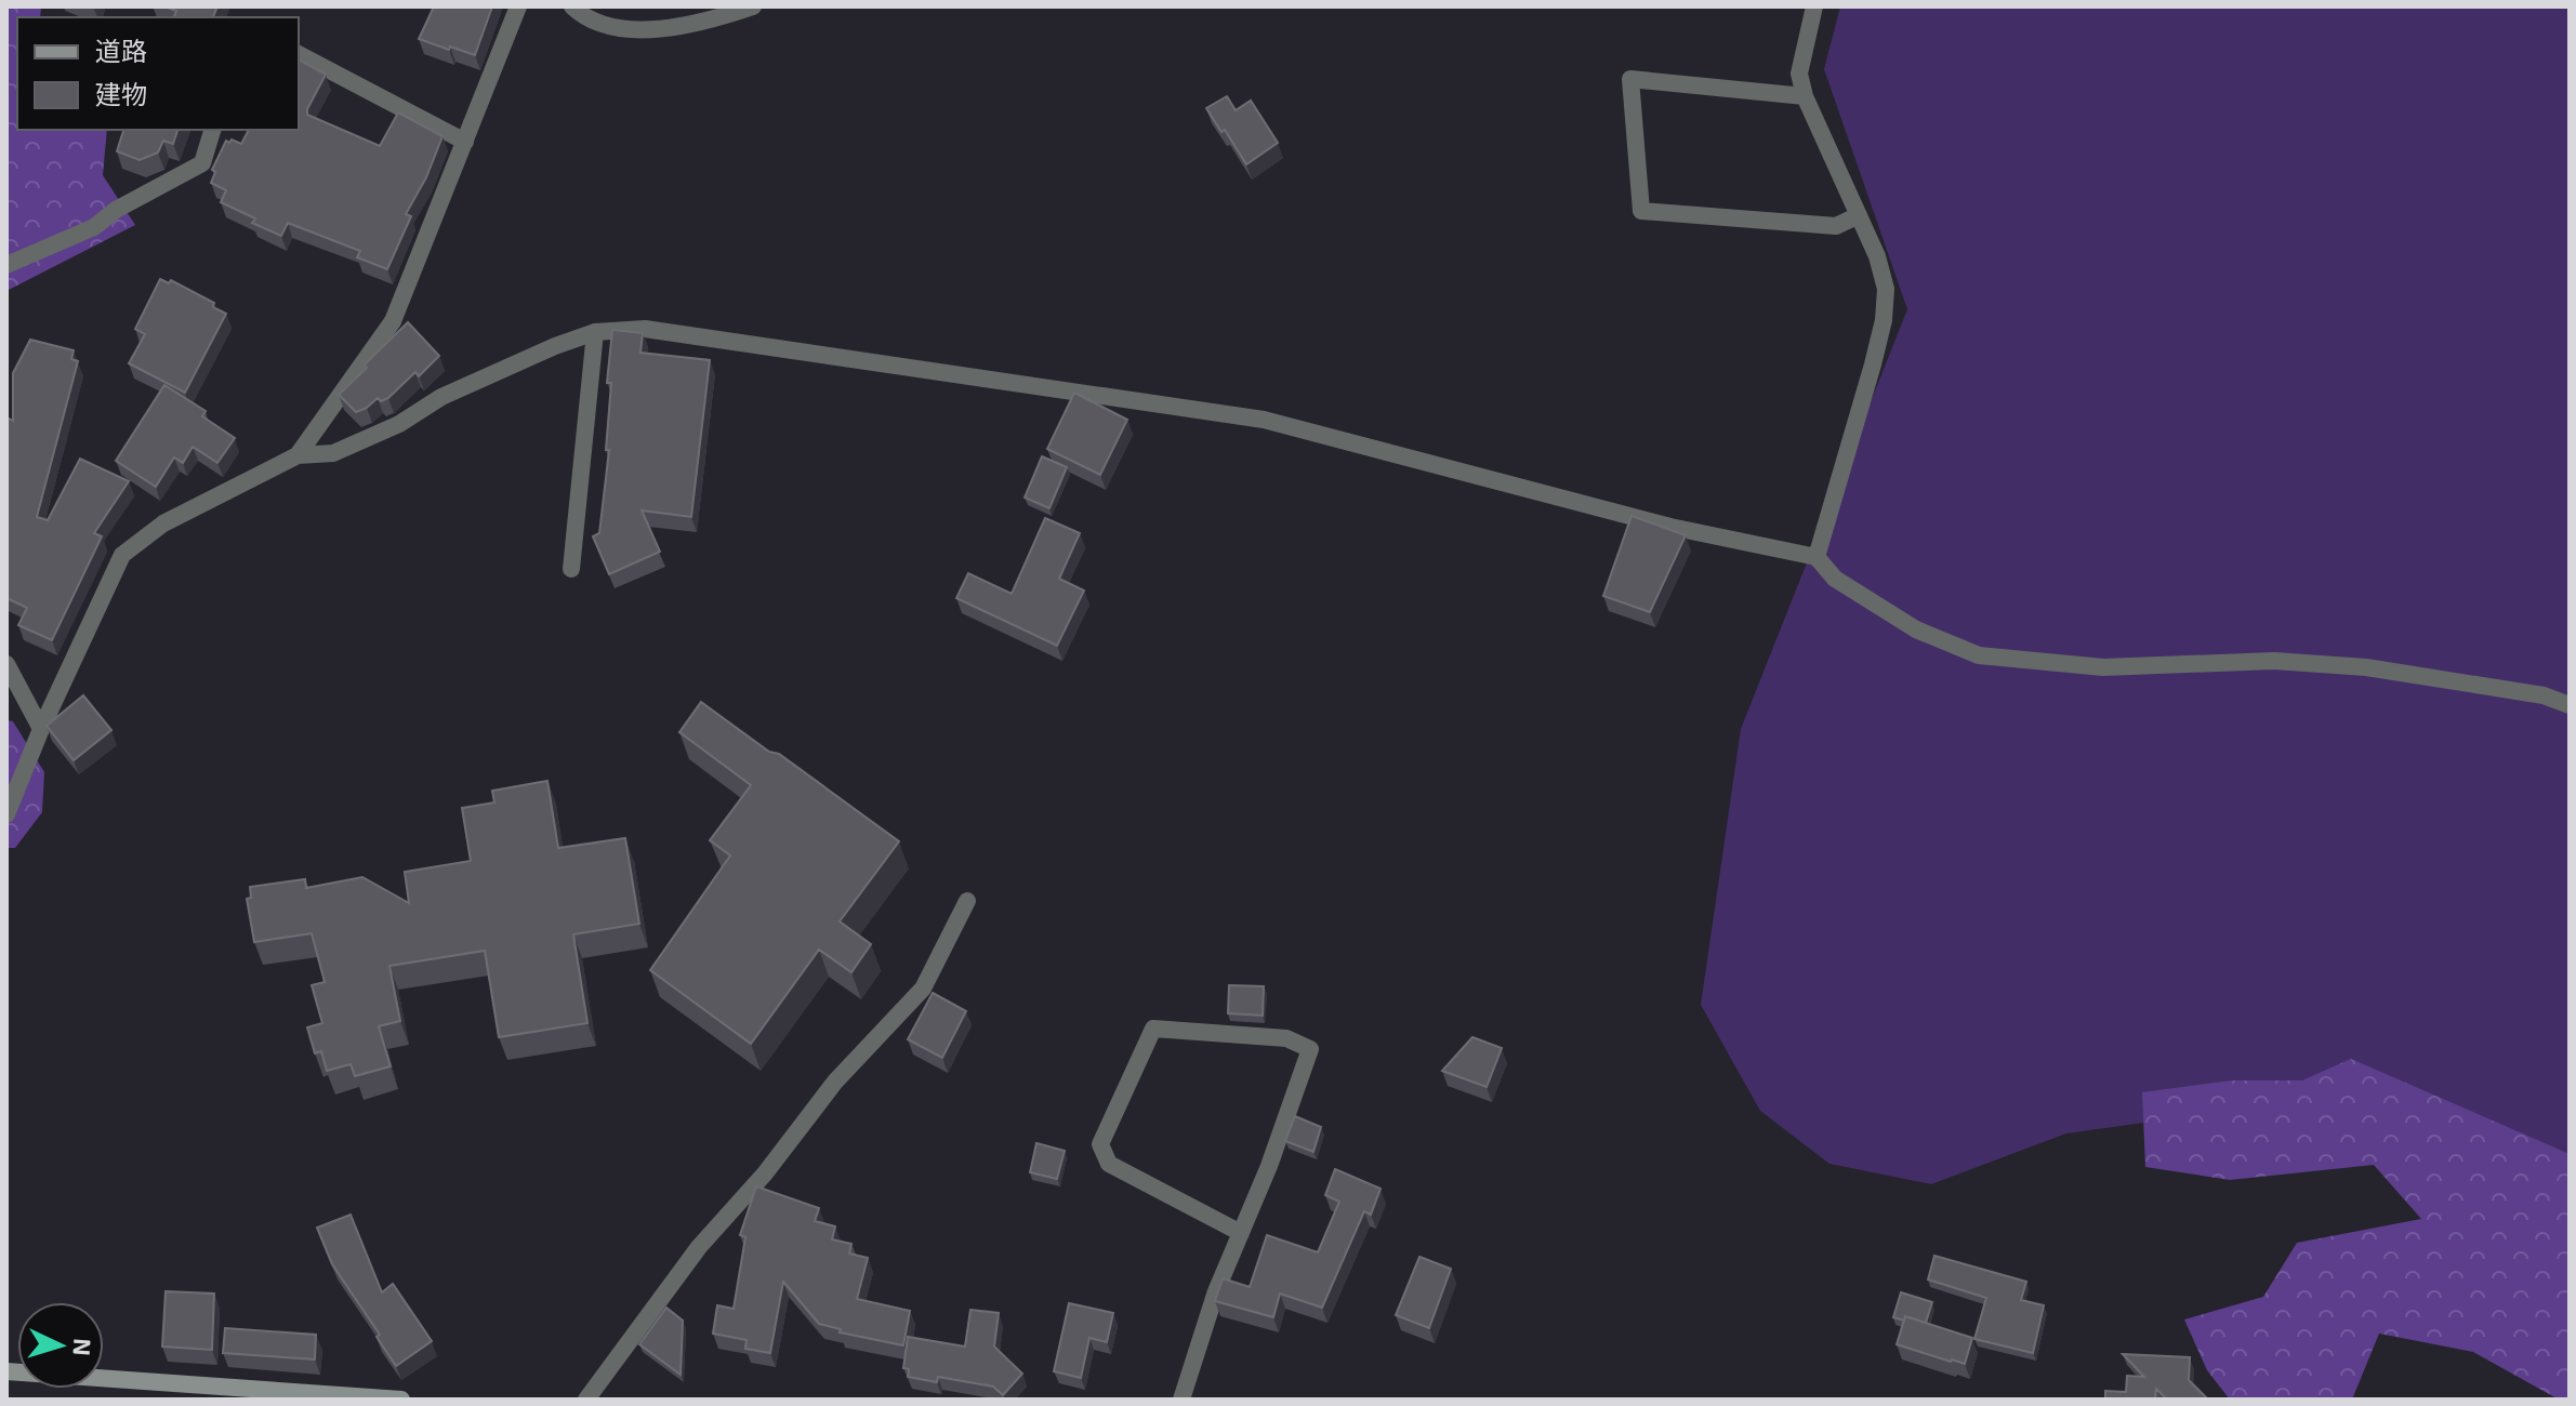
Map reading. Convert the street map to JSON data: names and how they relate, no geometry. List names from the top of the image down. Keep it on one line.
{"legend":["道路","建物"],"north":"right"}
